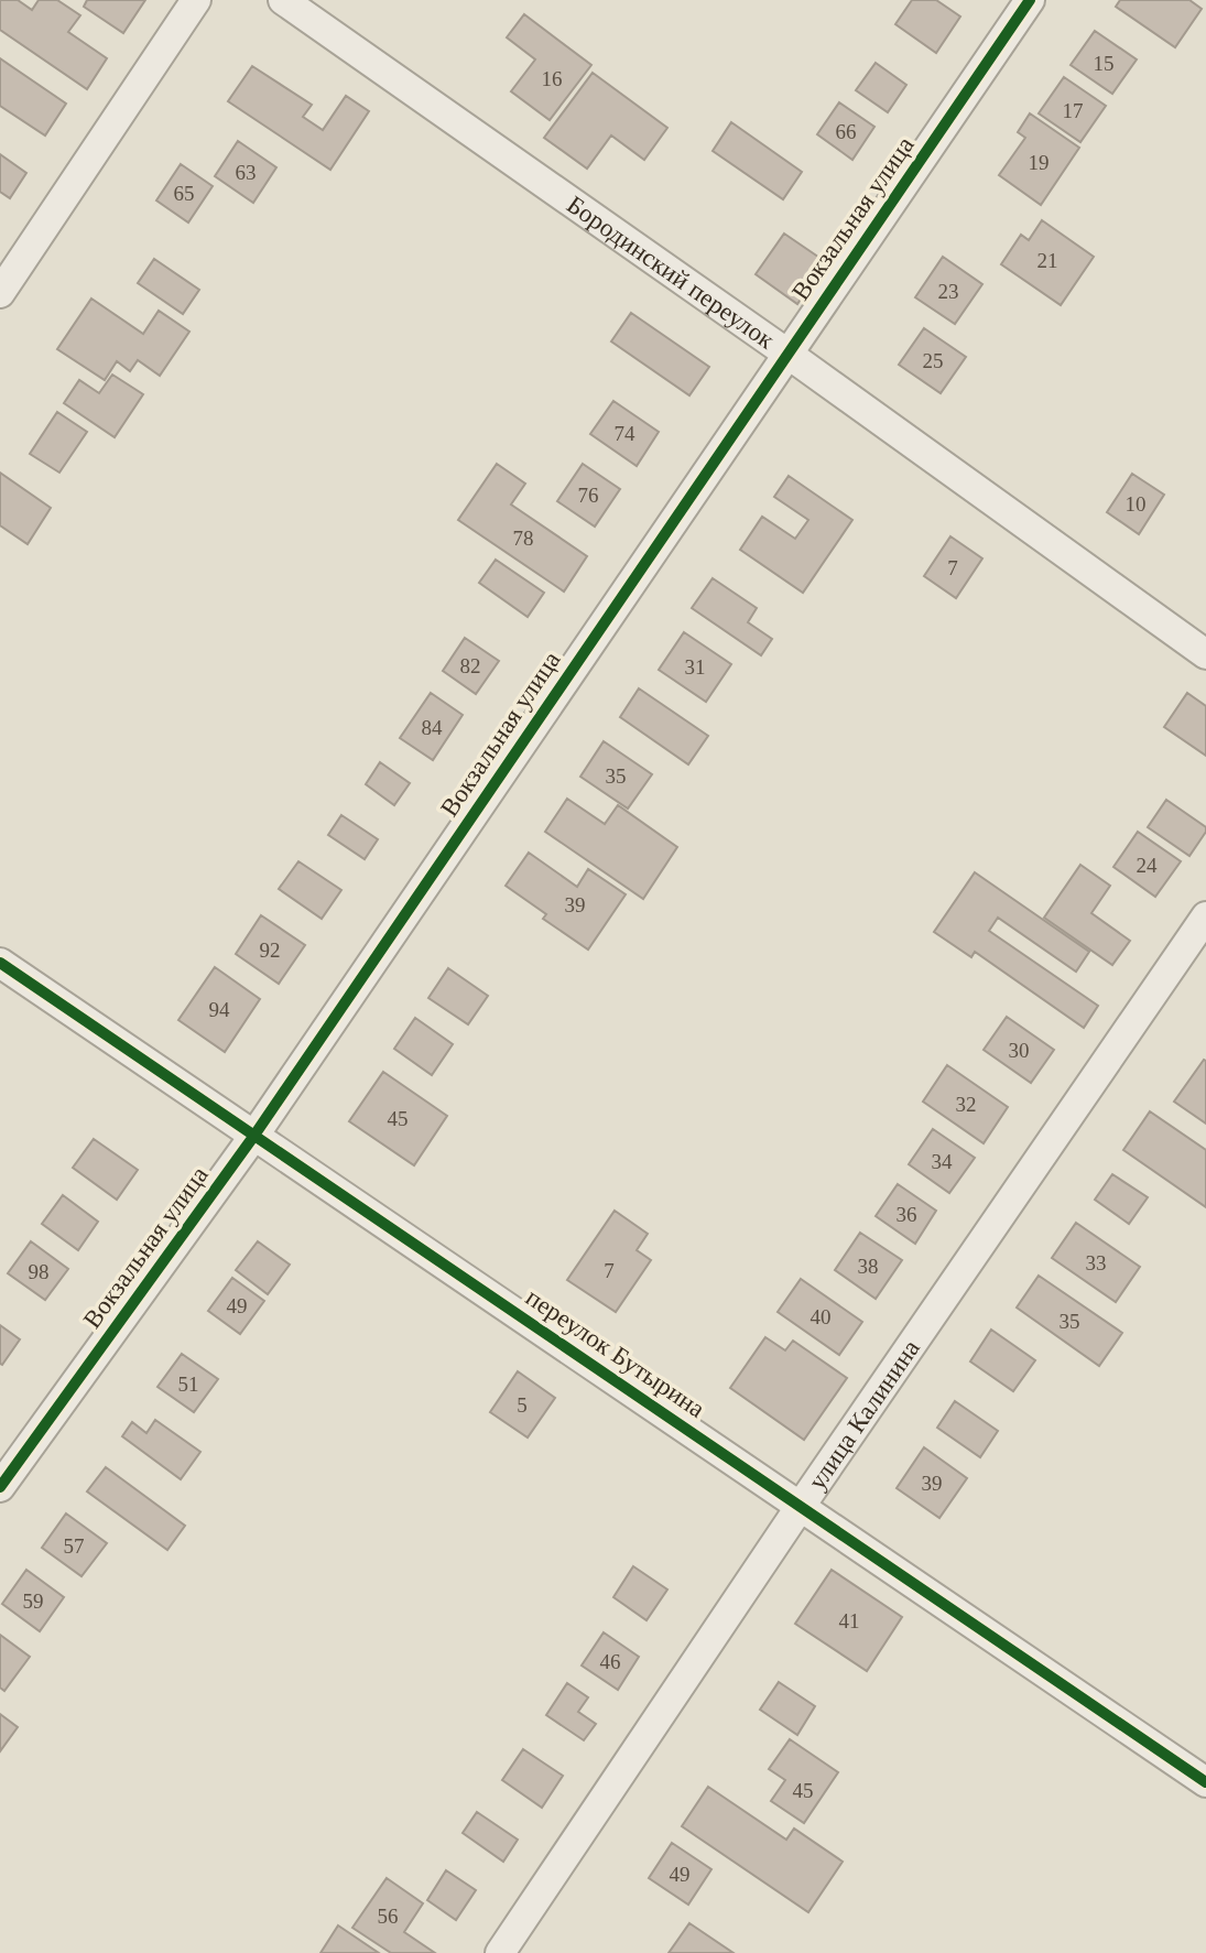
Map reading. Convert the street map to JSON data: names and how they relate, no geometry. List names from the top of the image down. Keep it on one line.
{"streets":{"street":["Вокзальная улица","Бородинский переулок","переулок Бутырина","улица Калинина"]},"crossings":[["Вокзальная улица","Бородинский переулок"],["Вокзальная улица","переулок Бутырина"],["переулок Бутырина","улица Калинина"]],"house_numbers":["15","16","17","66","19","63","65","21","23","25","74","76","10","78","7","82","31","84","35","24","39","92","94","30","32","45","34","36","33","38","7","98","49","40","35","51","5","39","57","59","41","46","45","49","56"]}
